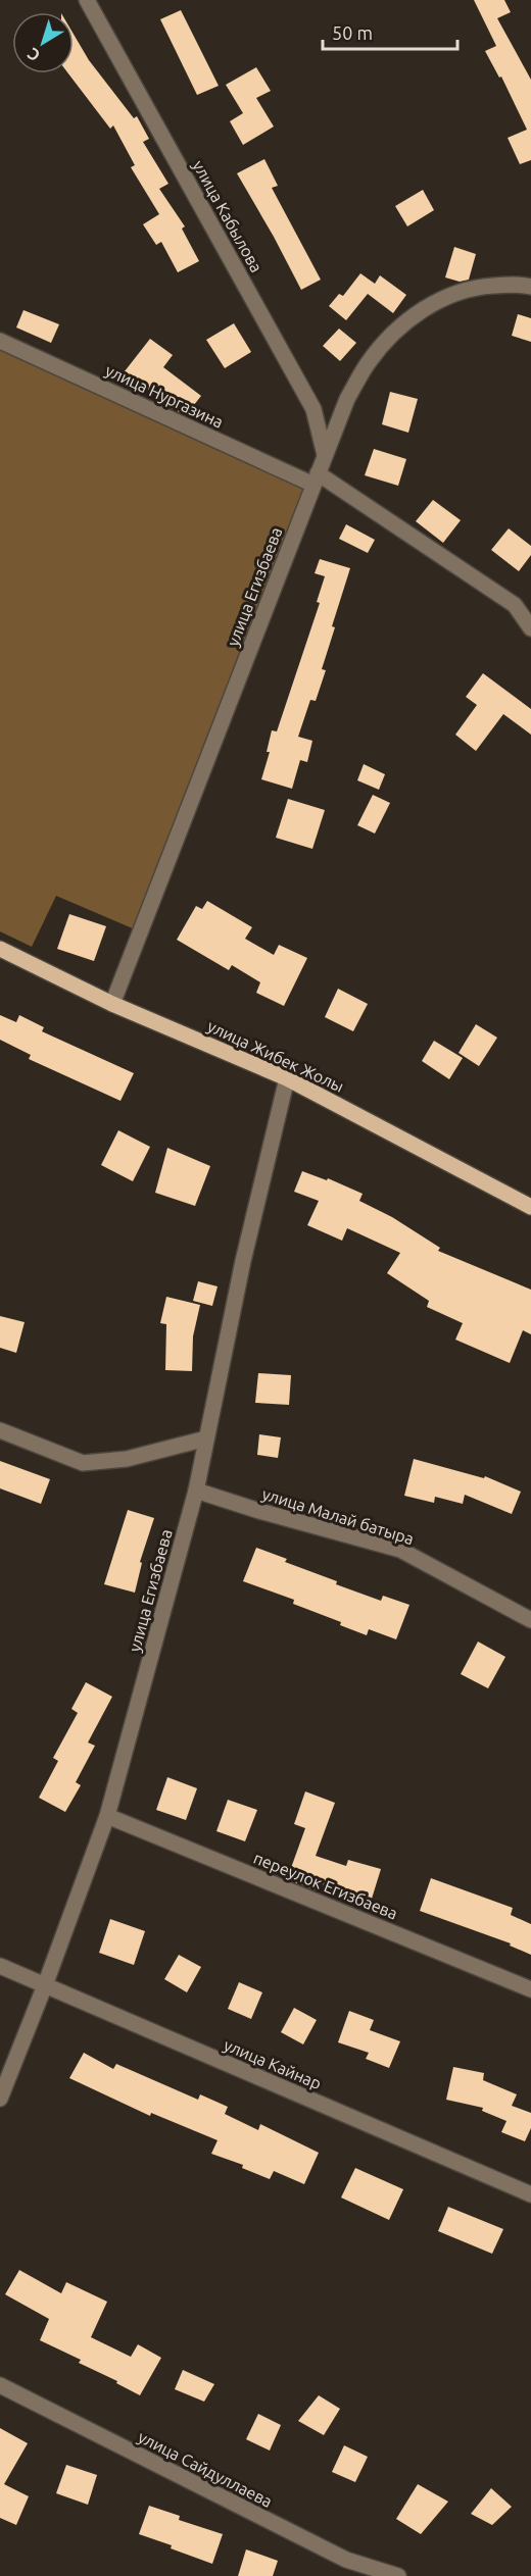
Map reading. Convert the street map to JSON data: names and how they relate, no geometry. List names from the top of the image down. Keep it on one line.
{"streets":{"main road":["улица Жибек Жолы"],"street":["улица Кабылова","улица Нургазина","улица Егизбаева","улица Малай батыра","переулок Егизбаева","улица Кайнар","улица Сайдуллаева"]},"crossings":[["улица Кабылова","улица Егизбаева"],["улица Нургазина","улица Егизбаева"],["улица Егизбаева","улица Жибек Жолы"],["улица Егизбаева","улица Малай батыра"],["улица Егизбаева","переулок Егизбаева"],["улица Егизбаева","улица Кайнар"]],"scale_bar":"50 m","north":"bottom left"}
